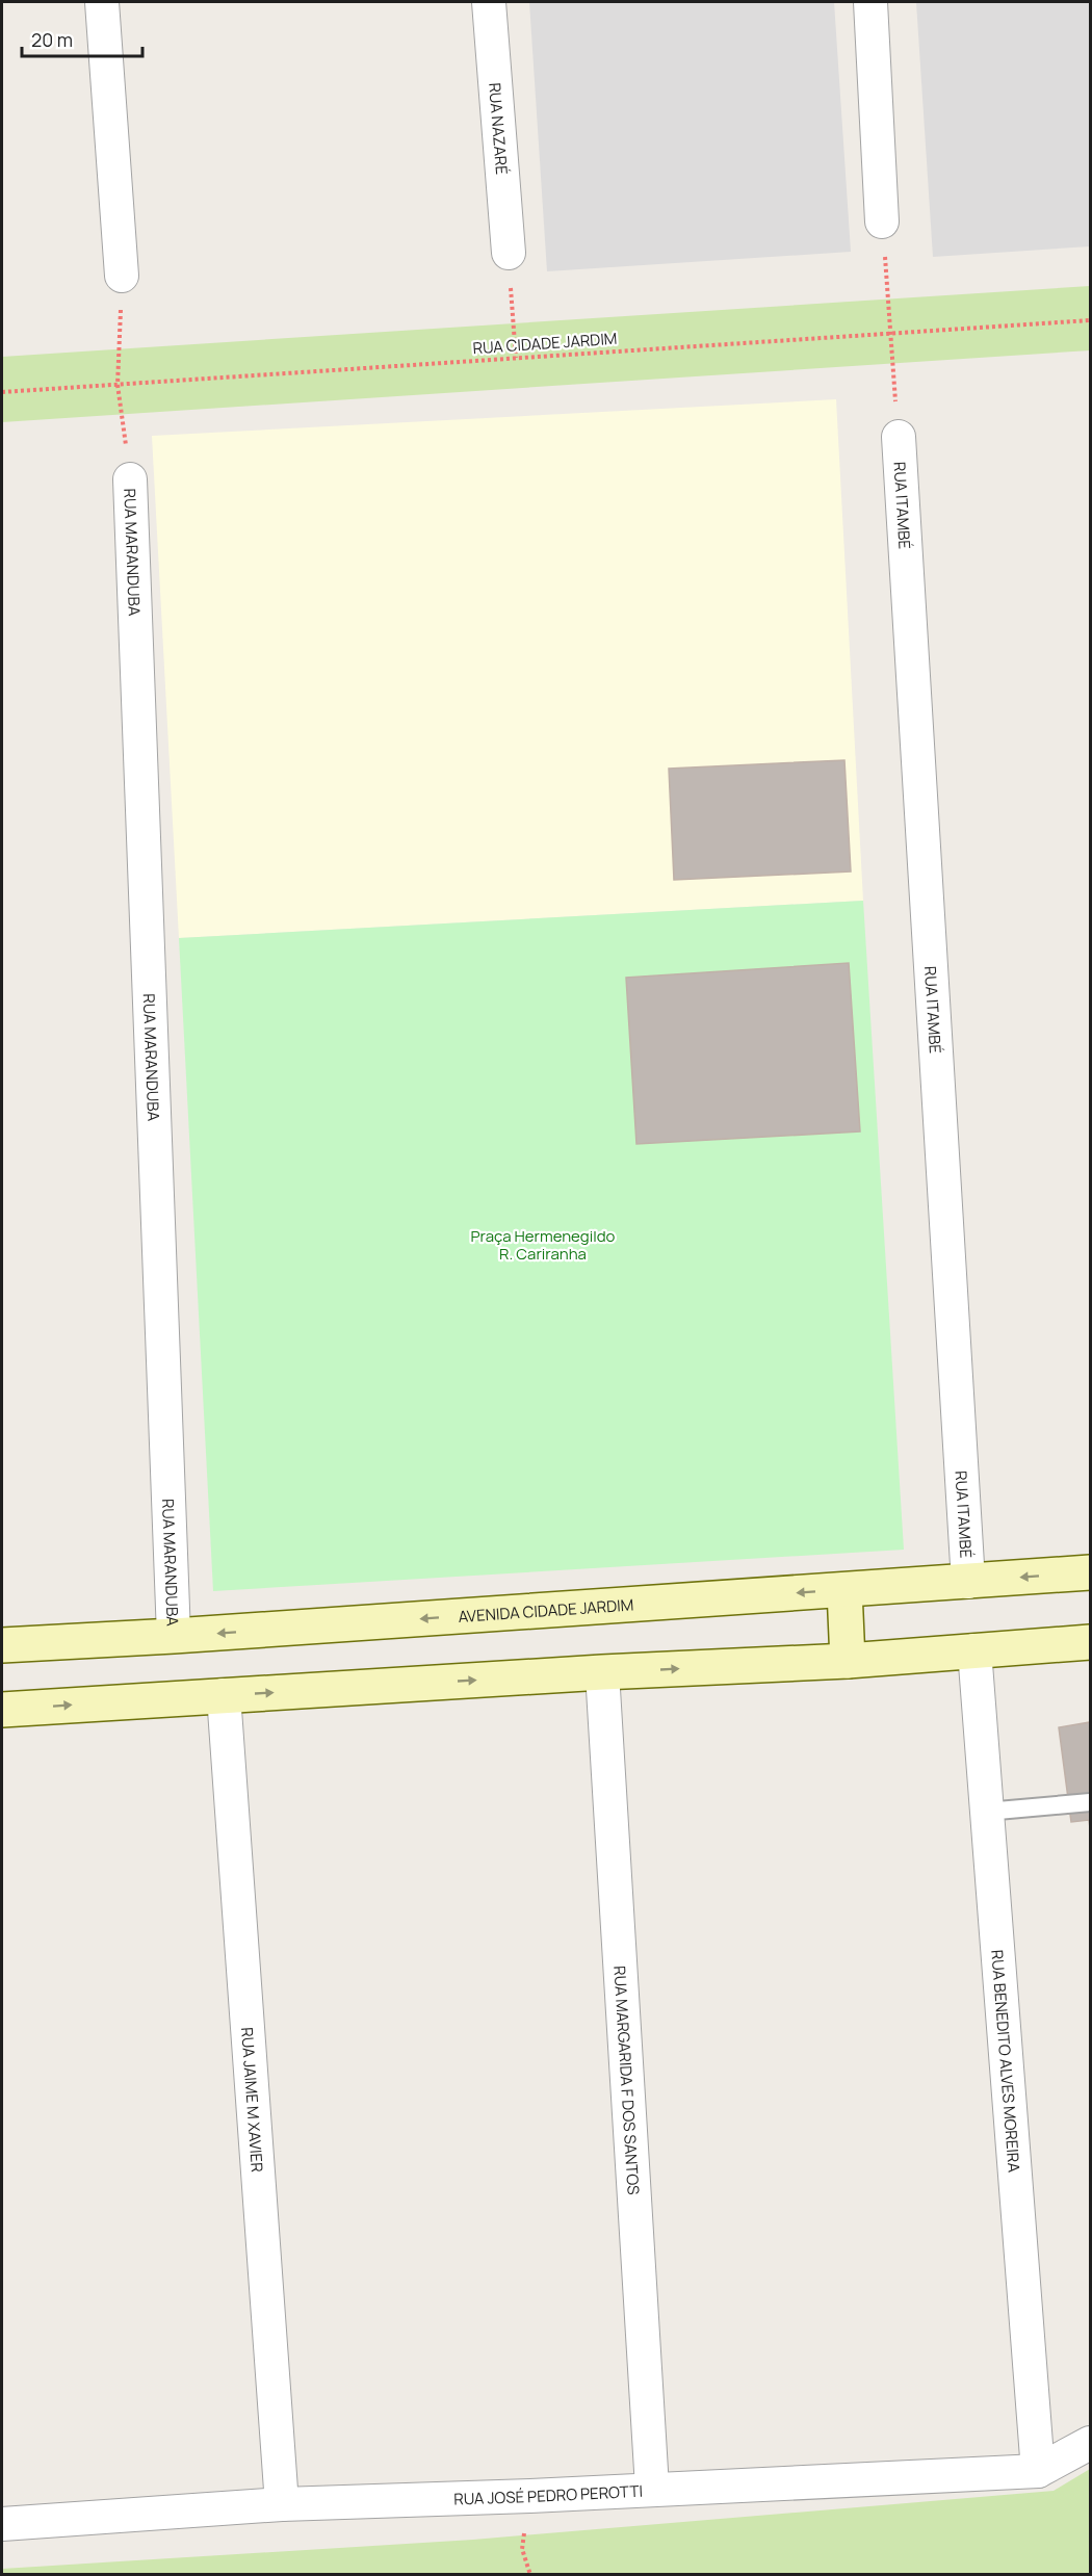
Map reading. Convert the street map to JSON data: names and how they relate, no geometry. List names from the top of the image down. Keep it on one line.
{"streets":{"main road":["AVENIDA CIDADE JARDIM"],"street":["RUA NAZARÉ","RUA ITAMBÉ","RUA MARANDUBA","RUA BENEDITO ALVES MOREIRA","RUA MARGARIDA F DOS SANTOS","RUA JAIME M XAVIER","RUA JOSÉ PEDRO PEROTTI"],"path":["RUA CIDADE JARDIM"]},"crossings":[["RUA ITAMBÉ","AVENIDA CIDADE JARDIM"],["RUA MARANDUBA","AVENIDA CIDADE JARDIM"],["RUA BENEDITO ALVES MOREIRA","RUA JOSÉ PEDRO PEROTTI"],["RUA MARGARIDA F DOS SANTOS","RUA JOSÉ PEDRO PEROTTI"],["RUA JAIME M XAVIER","RUA JOSÉ PEDRO PEROTTI"]],"parks":["Praça Hermenegildo R. Cariranha"],"scale_bar":"20 m"}
